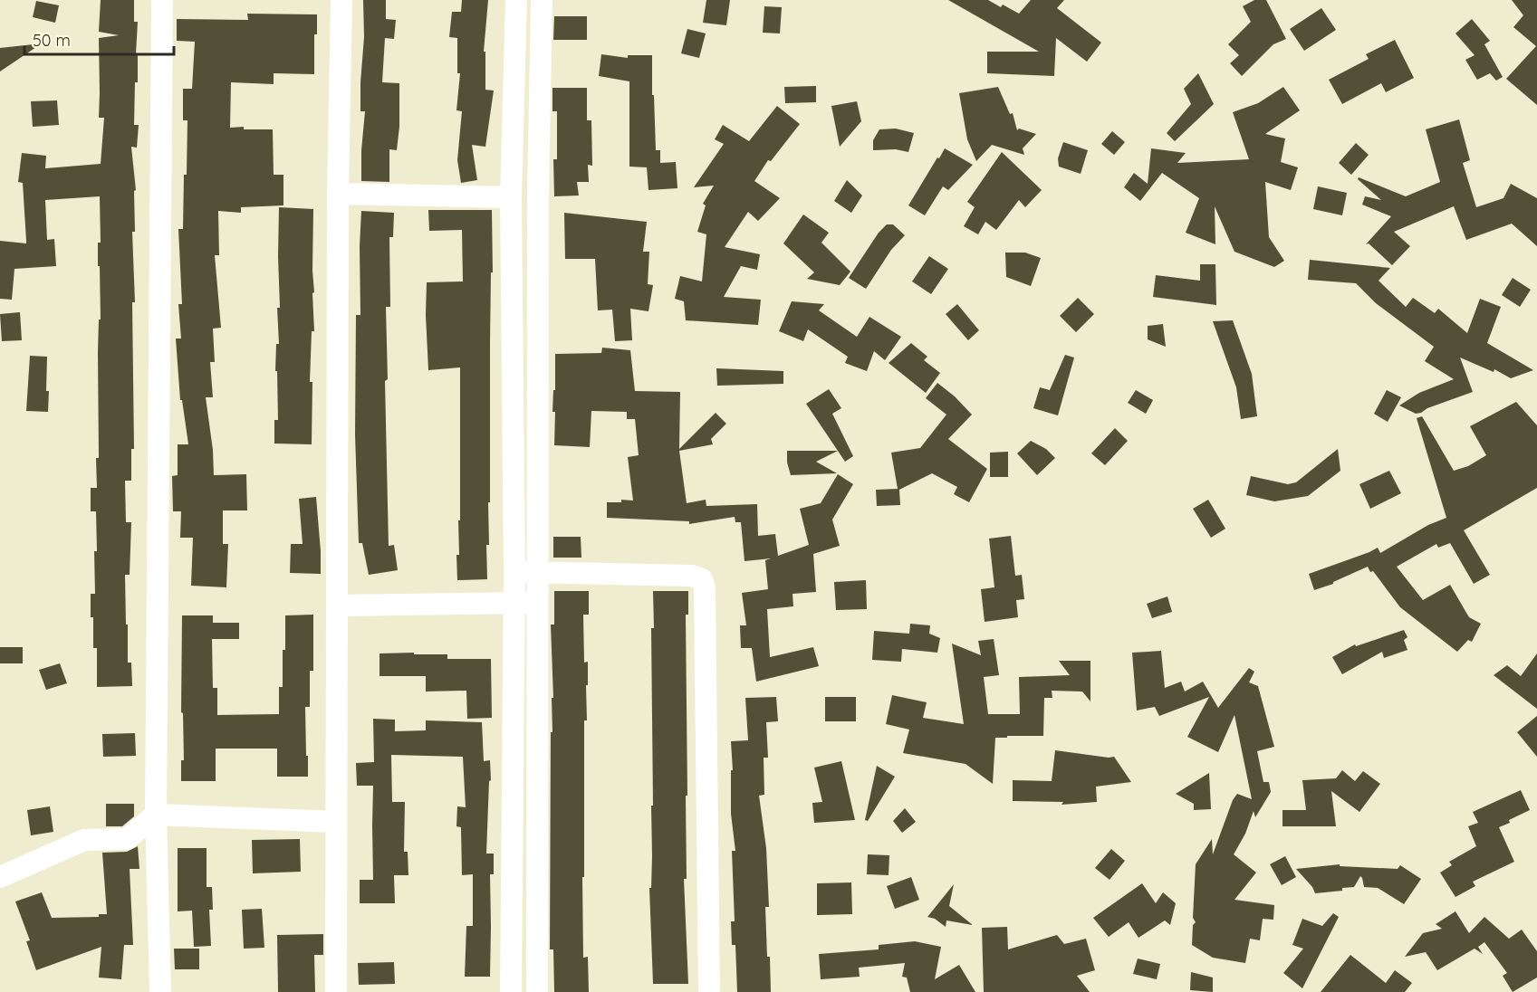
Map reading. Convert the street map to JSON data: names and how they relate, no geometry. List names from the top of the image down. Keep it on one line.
{"scale_bar":"50 m"}
